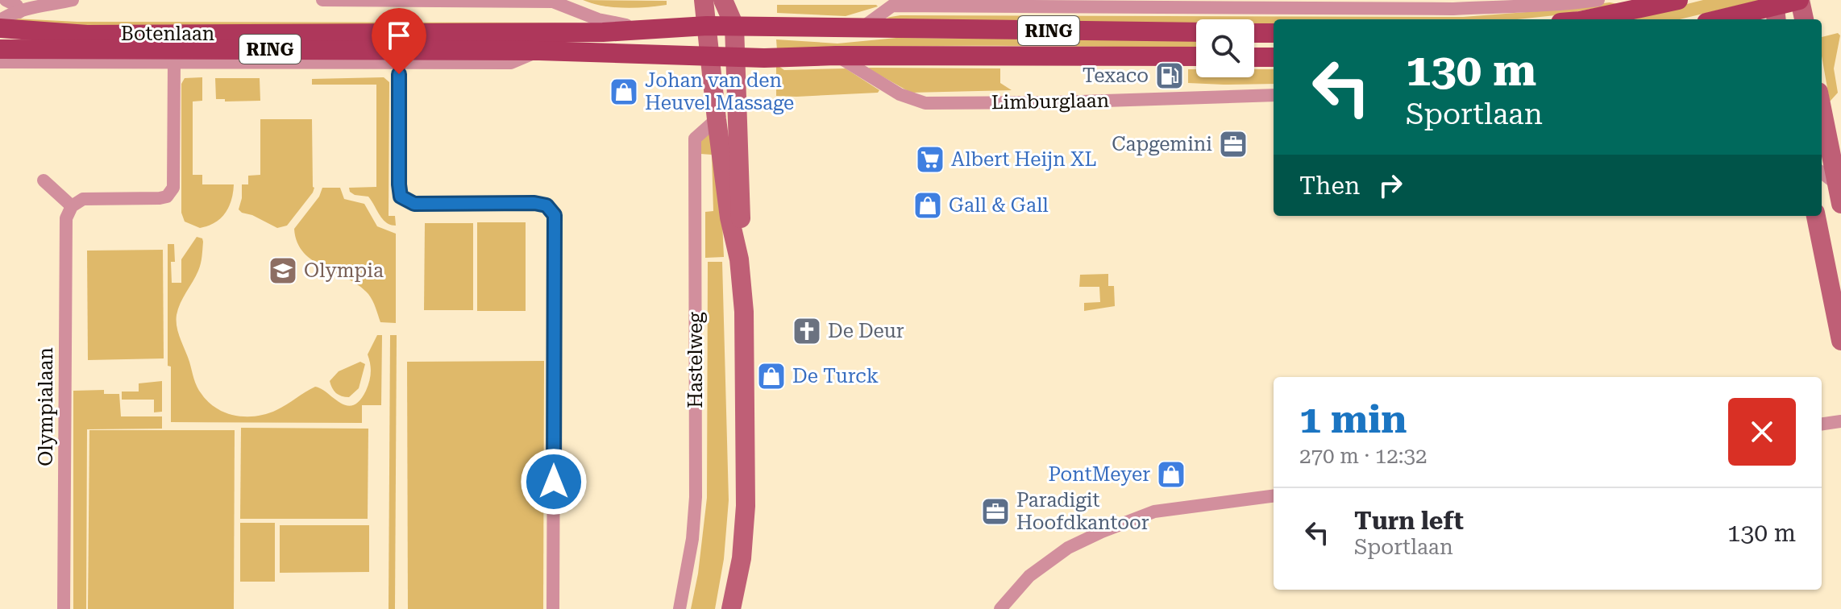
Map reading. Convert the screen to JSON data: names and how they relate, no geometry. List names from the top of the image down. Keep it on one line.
{"streets":{"main road":["RING","Botenlaan"],"street":["Limburglaan","Hastelweg","Olympialaan"]},"crossings":[["RING","Botenlaan"],["RING","Limburglaan"]],"places":{"fuel station":["Texaco"],"shop":["Johan van den Heuvel Massage","Gall & Gall","De Turck","PontMeyer"],"office":["Capgemini","Paradigit Hoofdkantoor"],"supermarket":["Albert Heijn XL"],"school or university":["Olympia"],"church":["De Deur"]},"page":{"turn":["130 m","Sportlaan"],"then":"Then","heading":["1 min","270 m · 12:32"],"list":[{"name":"Turn left","note":"Sportlaan","value":"130 m"}]}}
